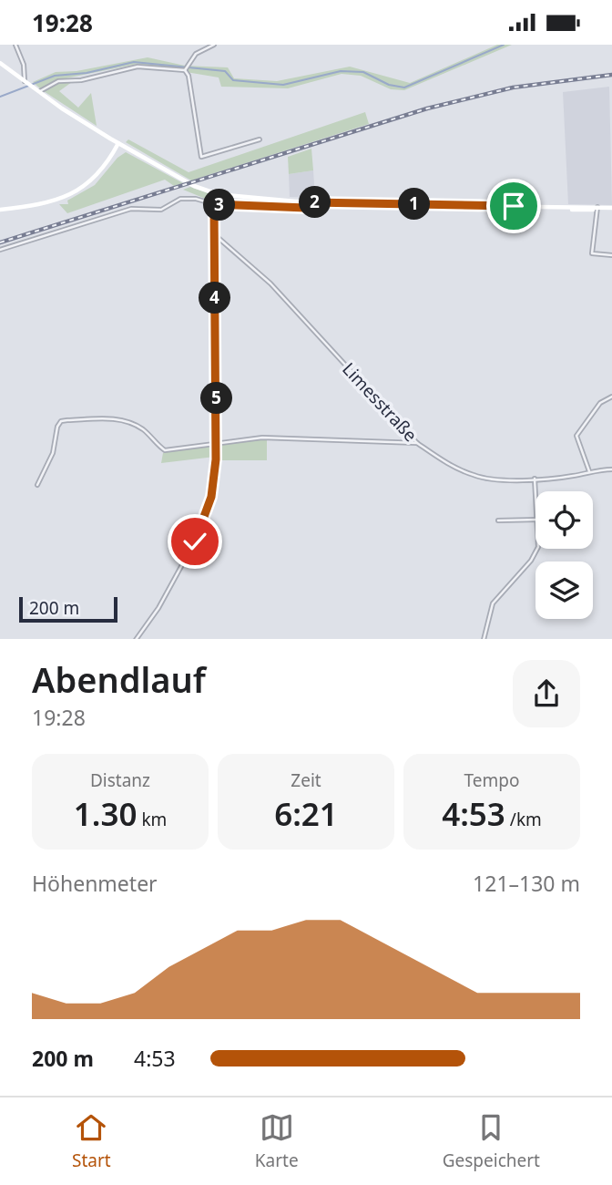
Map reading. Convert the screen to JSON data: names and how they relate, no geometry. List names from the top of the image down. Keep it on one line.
{"streets":{"street":["Limesstraße"]},"scale_bar":"200 m","page":{"status":"19:28","pins":["2","1","3","4","5"],"scale":"200 m","heading":["Abendlauf","19:28"],"stats":[["Distanz","1.30 km"],["Zeit","6:21"],["Tempo","4:53 /km"]],"chart":["Höhenmeter","121–130 m"],"list":[{"name":"200 m","note":"4:53"}],"tabs":["Start","Karte","Gespeichert"]}}
